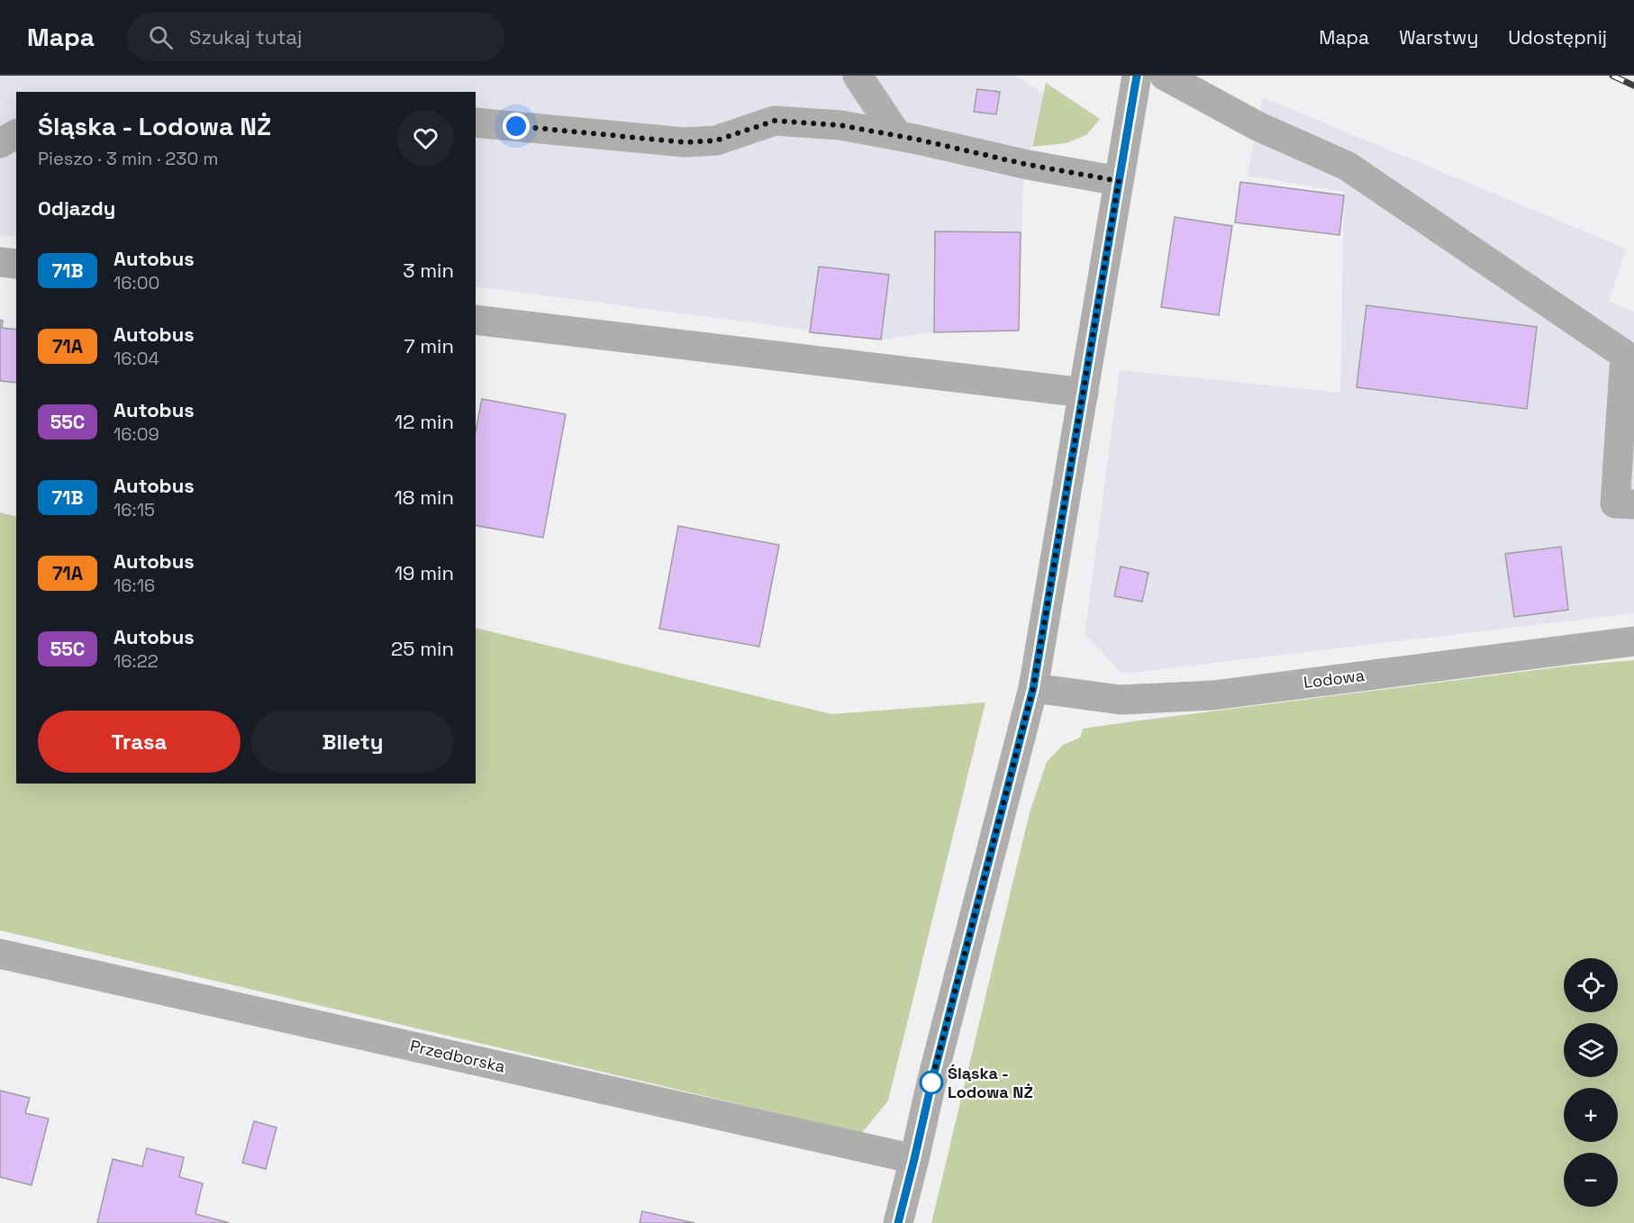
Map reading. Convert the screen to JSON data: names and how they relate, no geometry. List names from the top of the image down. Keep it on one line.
{"streets":{"street":["Lodowa","Przedborska"]},"places":["Śląska - Lodowa NŻ"],"lines":["bus line 71B"],"page":{"header":"Mapa","search":"Szukaj tutaj","nav":["Mapa","Warstwy","Udostępnij"],"heading":[["Śląska - Lodowa NŻ","Pieszo · 3 min · 230 m"],"Odjazdy"],"list":[{"mark":"71B","name":"Autobus","note":"16:00","value":"3 min"},{"mark":"71A","name":"Autobus","note":"16:04","value":"7 min"},{"mark":"55C","name":"Autobus","note":"16:09","value":"12 min"},{"mark":"71B","name":"Autobus","note":"16:15","value":"18 min"},{"mark":"71A","name":"Autobus","note":"16:16","value":"19 min"},{"mark":"55C","name":"Autobus","note":"16:22","value":"25 min"}],"buttons":["Trasa","Bilety"],"map_buttons":["+","−"]}}
